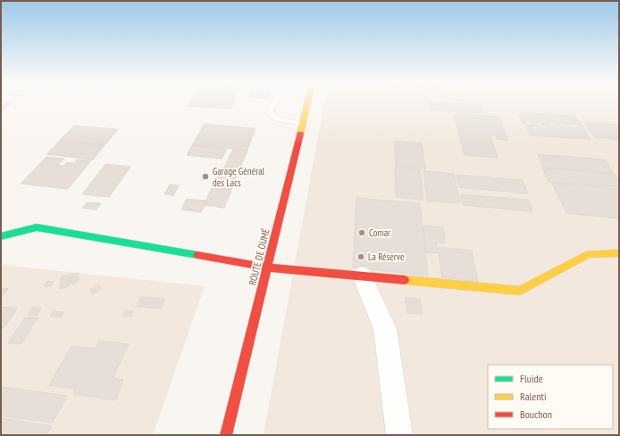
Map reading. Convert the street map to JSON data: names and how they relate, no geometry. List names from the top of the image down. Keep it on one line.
{"streets":{"street":["ROUTE DE OUMÉ"]},"places":["Garage Général des Lacs","Comar","La Réserve"],"legend":["Fluide","Ralenti","Bouchon"]}
